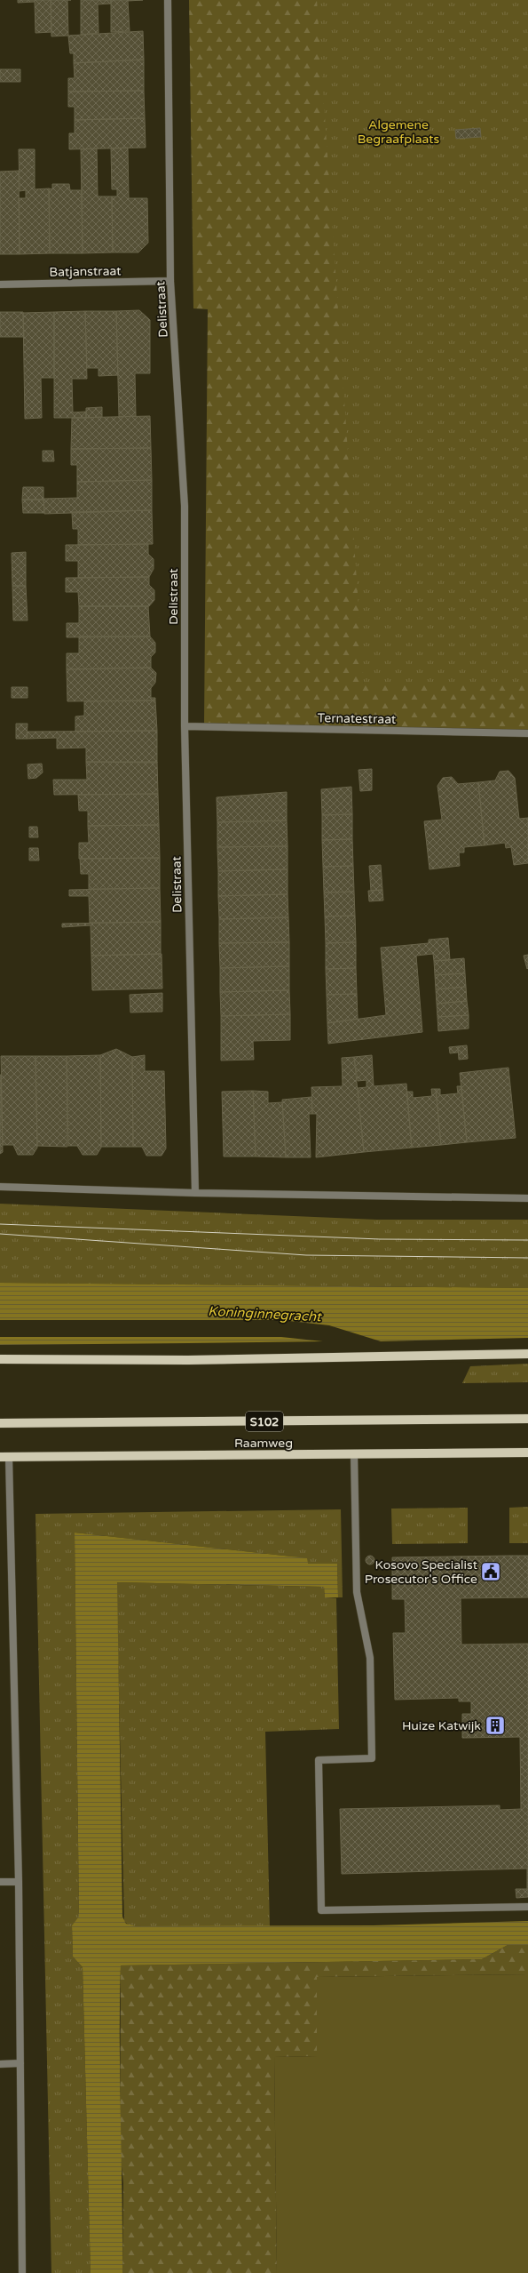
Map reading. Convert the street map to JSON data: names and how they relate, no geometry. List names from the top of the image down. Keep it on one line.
{"streets":{"main road":["S102","Raamweg"],"street":["Batjanstraat","Delistraat","Ternatestraat"]},"crossings":[["Batjanstraat","Delistraat"],["Delistraat","Ternatestraat"]],"water":["Koninginnegracht"],"parks":["Algemene Begraafplaats"],"places":{"public building":["Kosovo Specialist Prosecutor's Office"],"building":["Huize Katwijk"]}}
